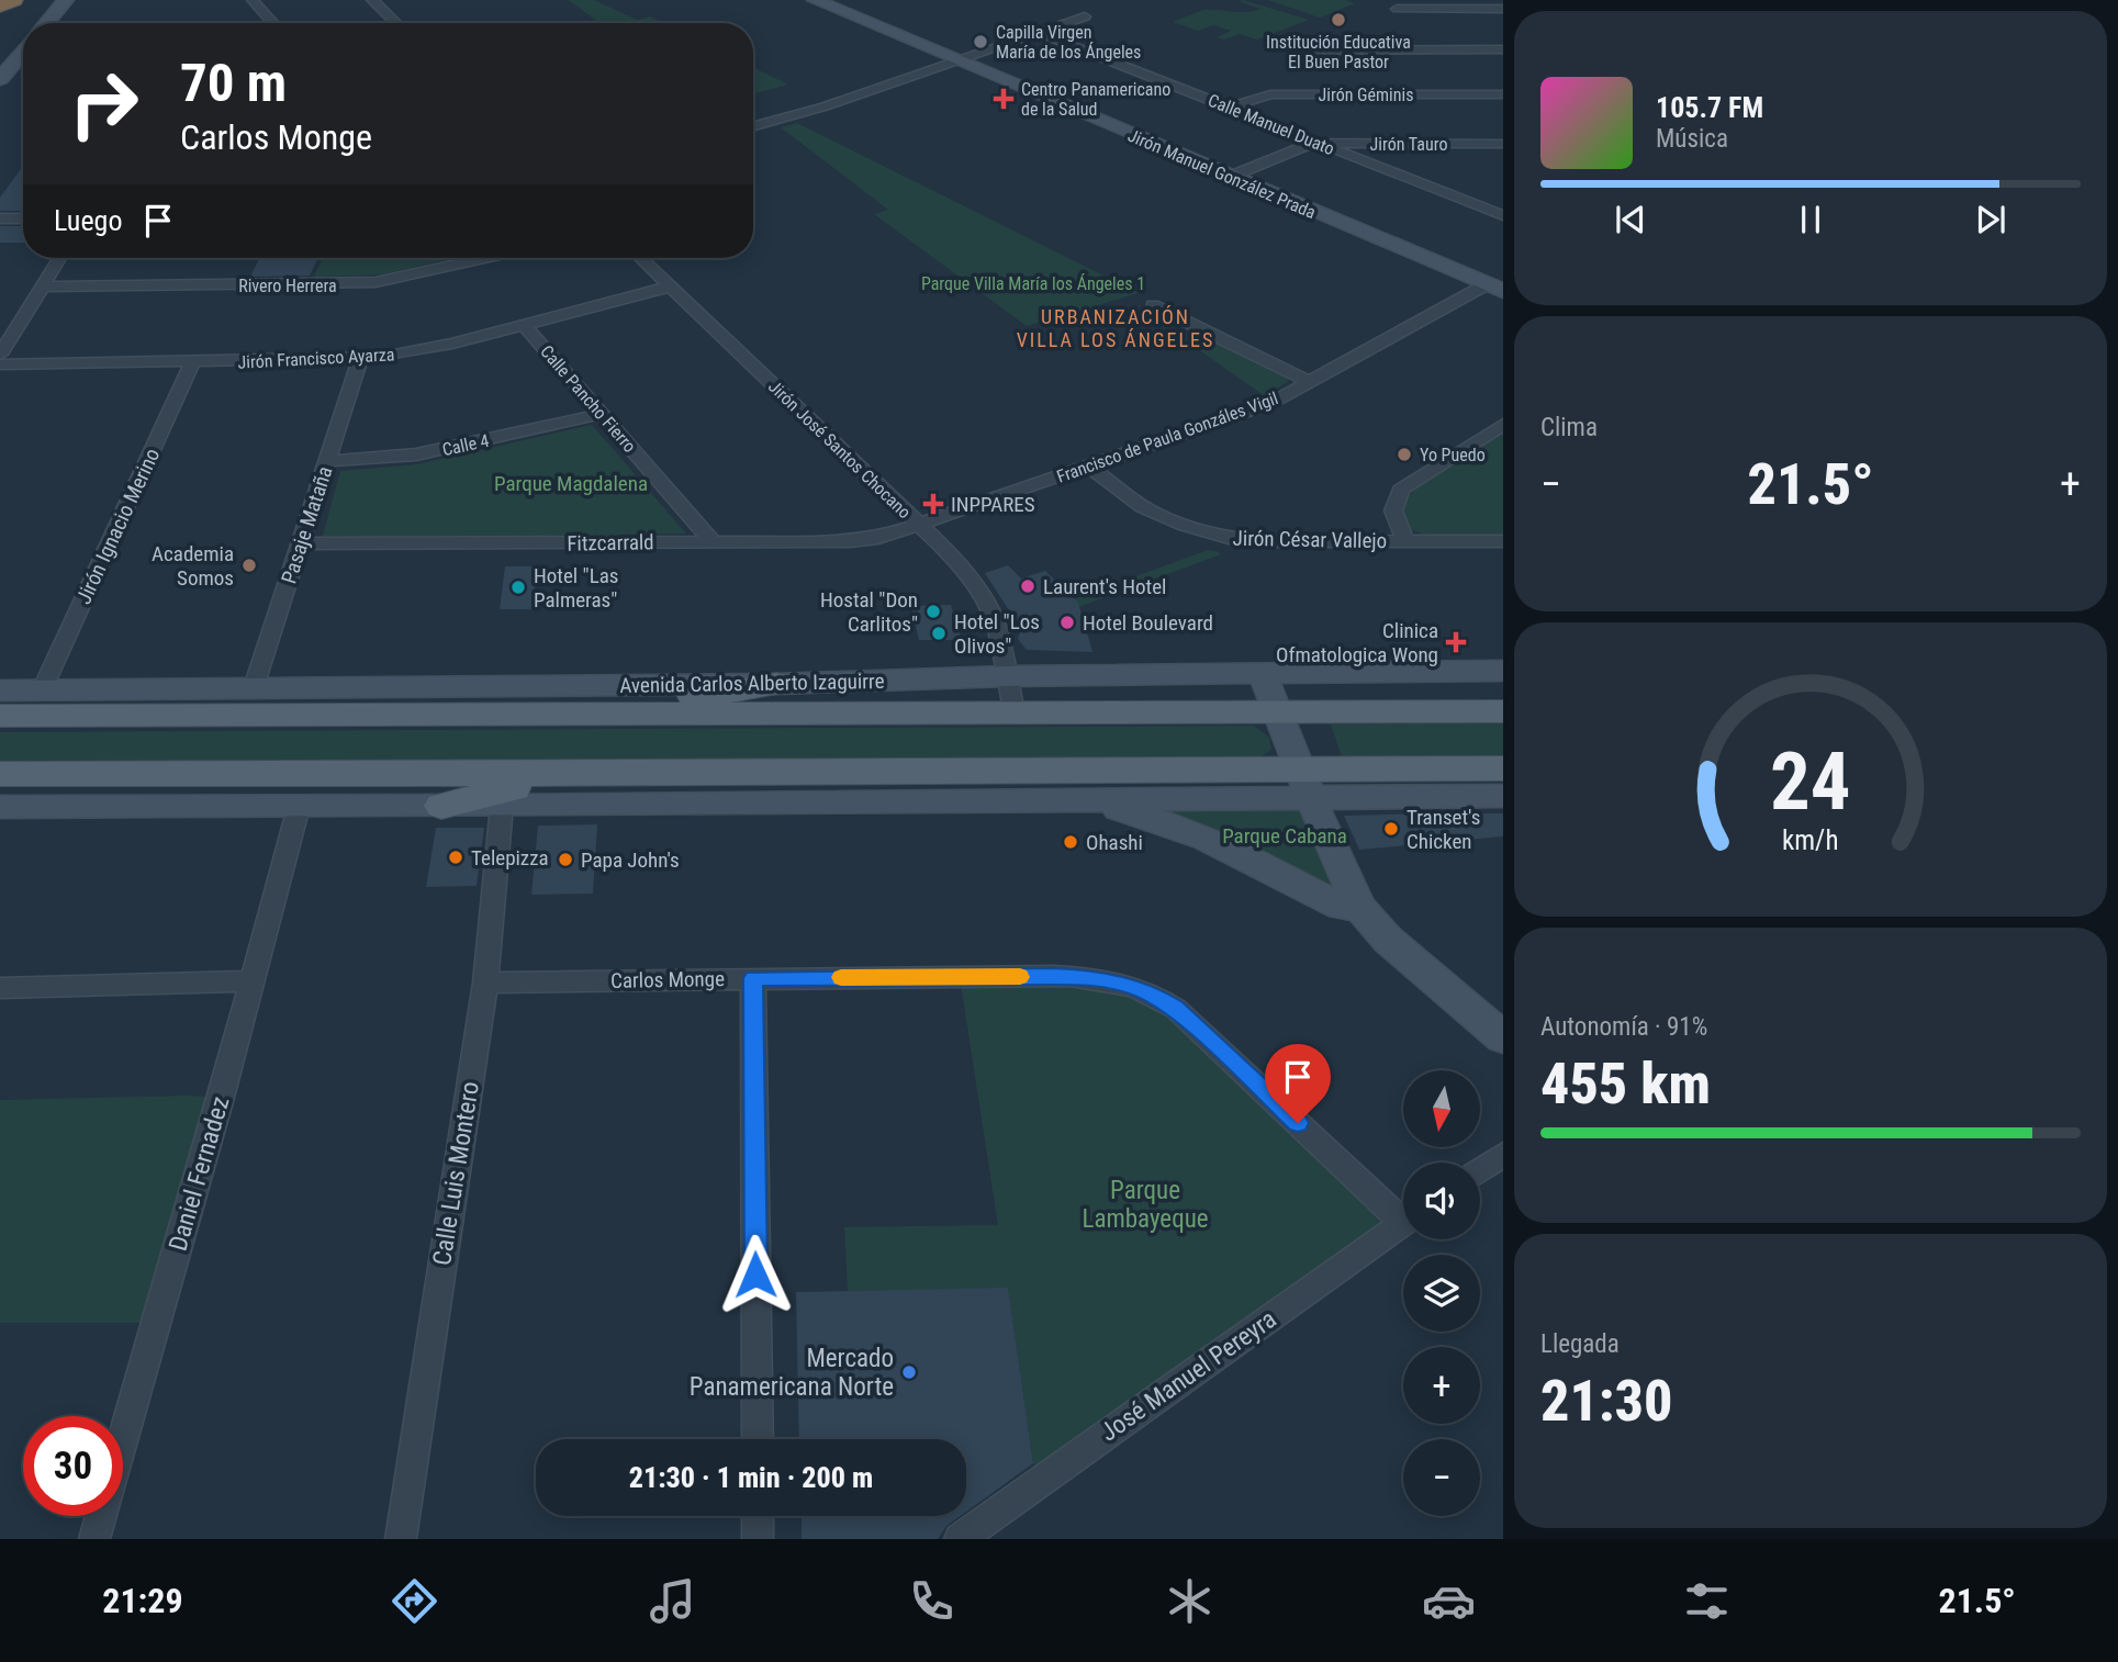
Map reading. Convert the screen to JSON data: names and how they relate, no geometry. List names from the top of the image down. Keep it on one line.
{"streets":{"main road":["Avenida Carlos Alberto Izaguirre"],"street":["Jirón Géminis","Calle Manuel Duato","Jirón Tauro","Jirón Manuel González Prada","Rivero Herrera","Jirón Francisco Ayarza","Calle Pancho Fierro","Francisco de Paula Gonzáles Vigil","Calle 4","Jirón José Santos Chocano","Pasaje Mataña","Jirón Ignacio Merino","Jirón César Vallejo","Fitzcarrald","Carlos Monge","Daniel Fernadez","Calle Luis Montero","José Manuel Pereyra"]},"crossings":[["Jirón Géminis","Calle Manuel Duato"],["Calle Manuel Duato","Jirón Tauro"],["Jirón Tauro","Jirón Manuel González Prada"],["Jirón Manuel González Prada","Francisco de Paula Gonzáles Vigil"],["Jirón Francisco Ayarza","Calle Pancho Fierro"],["Jirón Francisco Ayarza","Jirón José Santos Chocano"],["Jirón Francisco Ayarza","Pasaje Mataña"],["Jirón Francisco Ayarza","Jirón Ignacio Merino"],["Calle Pancho Fierro","Calle 4"],["Calle Pancho Fierro","Fitzcarrald"],["Francisco de Paula Gonzáles Vigil","Jirón José Santos Chocano"],["Francisco de Paula Gonzáles Vigil","Jirón César Vallejo"],["Francisco de Paula Gonzáles Vigil","Fitzcarrald"],["Calle 4","Pasaje Mataña"],["Jirón José Santos Chocano","Fitzcarrald"],["Jirón José Santos Chocano","Avenida Carlos Alberto Izaguirre"],["Pasaje Mataña","Fitzcarrald"],["Pasaje Mataña","Avenida Carlos Alberto Izaguirre"],["Jirón Ignacio Merino","Avenida Carlos Alberto Izaguirre"],["Carlos Monge","Calle Luis Montero"]],"districts":["URBANIZACIÓN VILLA LOS ÁNGELES"],"parks":["Parque Villa María los Ángeles 1","Parque Magdalena","Parque Cabana","Parque Lambayeque"],"places":{"other":["Institución Educativa El Buen Pastor","Capilla Virgen María de los Ángeles","Yo Puedo","Academia Somos","Laurent's Hotel","Hotel \"Las Palmeras\"","Hostal \"Don Carlitos\"","Hotel Boulevard","Hotel \"Los Olivos\"","Transet's Chicken","Ohashi","Telepizza","Papa John's","Mercado Panamericana Norte"],"health":["Centro Panamericano de la Salud","INPPARES","Clinica Ofmatologica Wong"]},"north":"bottom","page":{"turn":["70 m","Carlos Monge"],"song":["105.7 FM","Música"],"then":"Luego","tile":["Clima",["Autonomía · 91%","455 km"],["Llegada","21:30"]],"heat":["−","21.5°","+"],"map_buttons":["+","−"],"limit":"30","trip":"21:30 · 1 min · 200 m","tabs":["21:29","21.5°"],"gauge":["24","km/h"]}}
